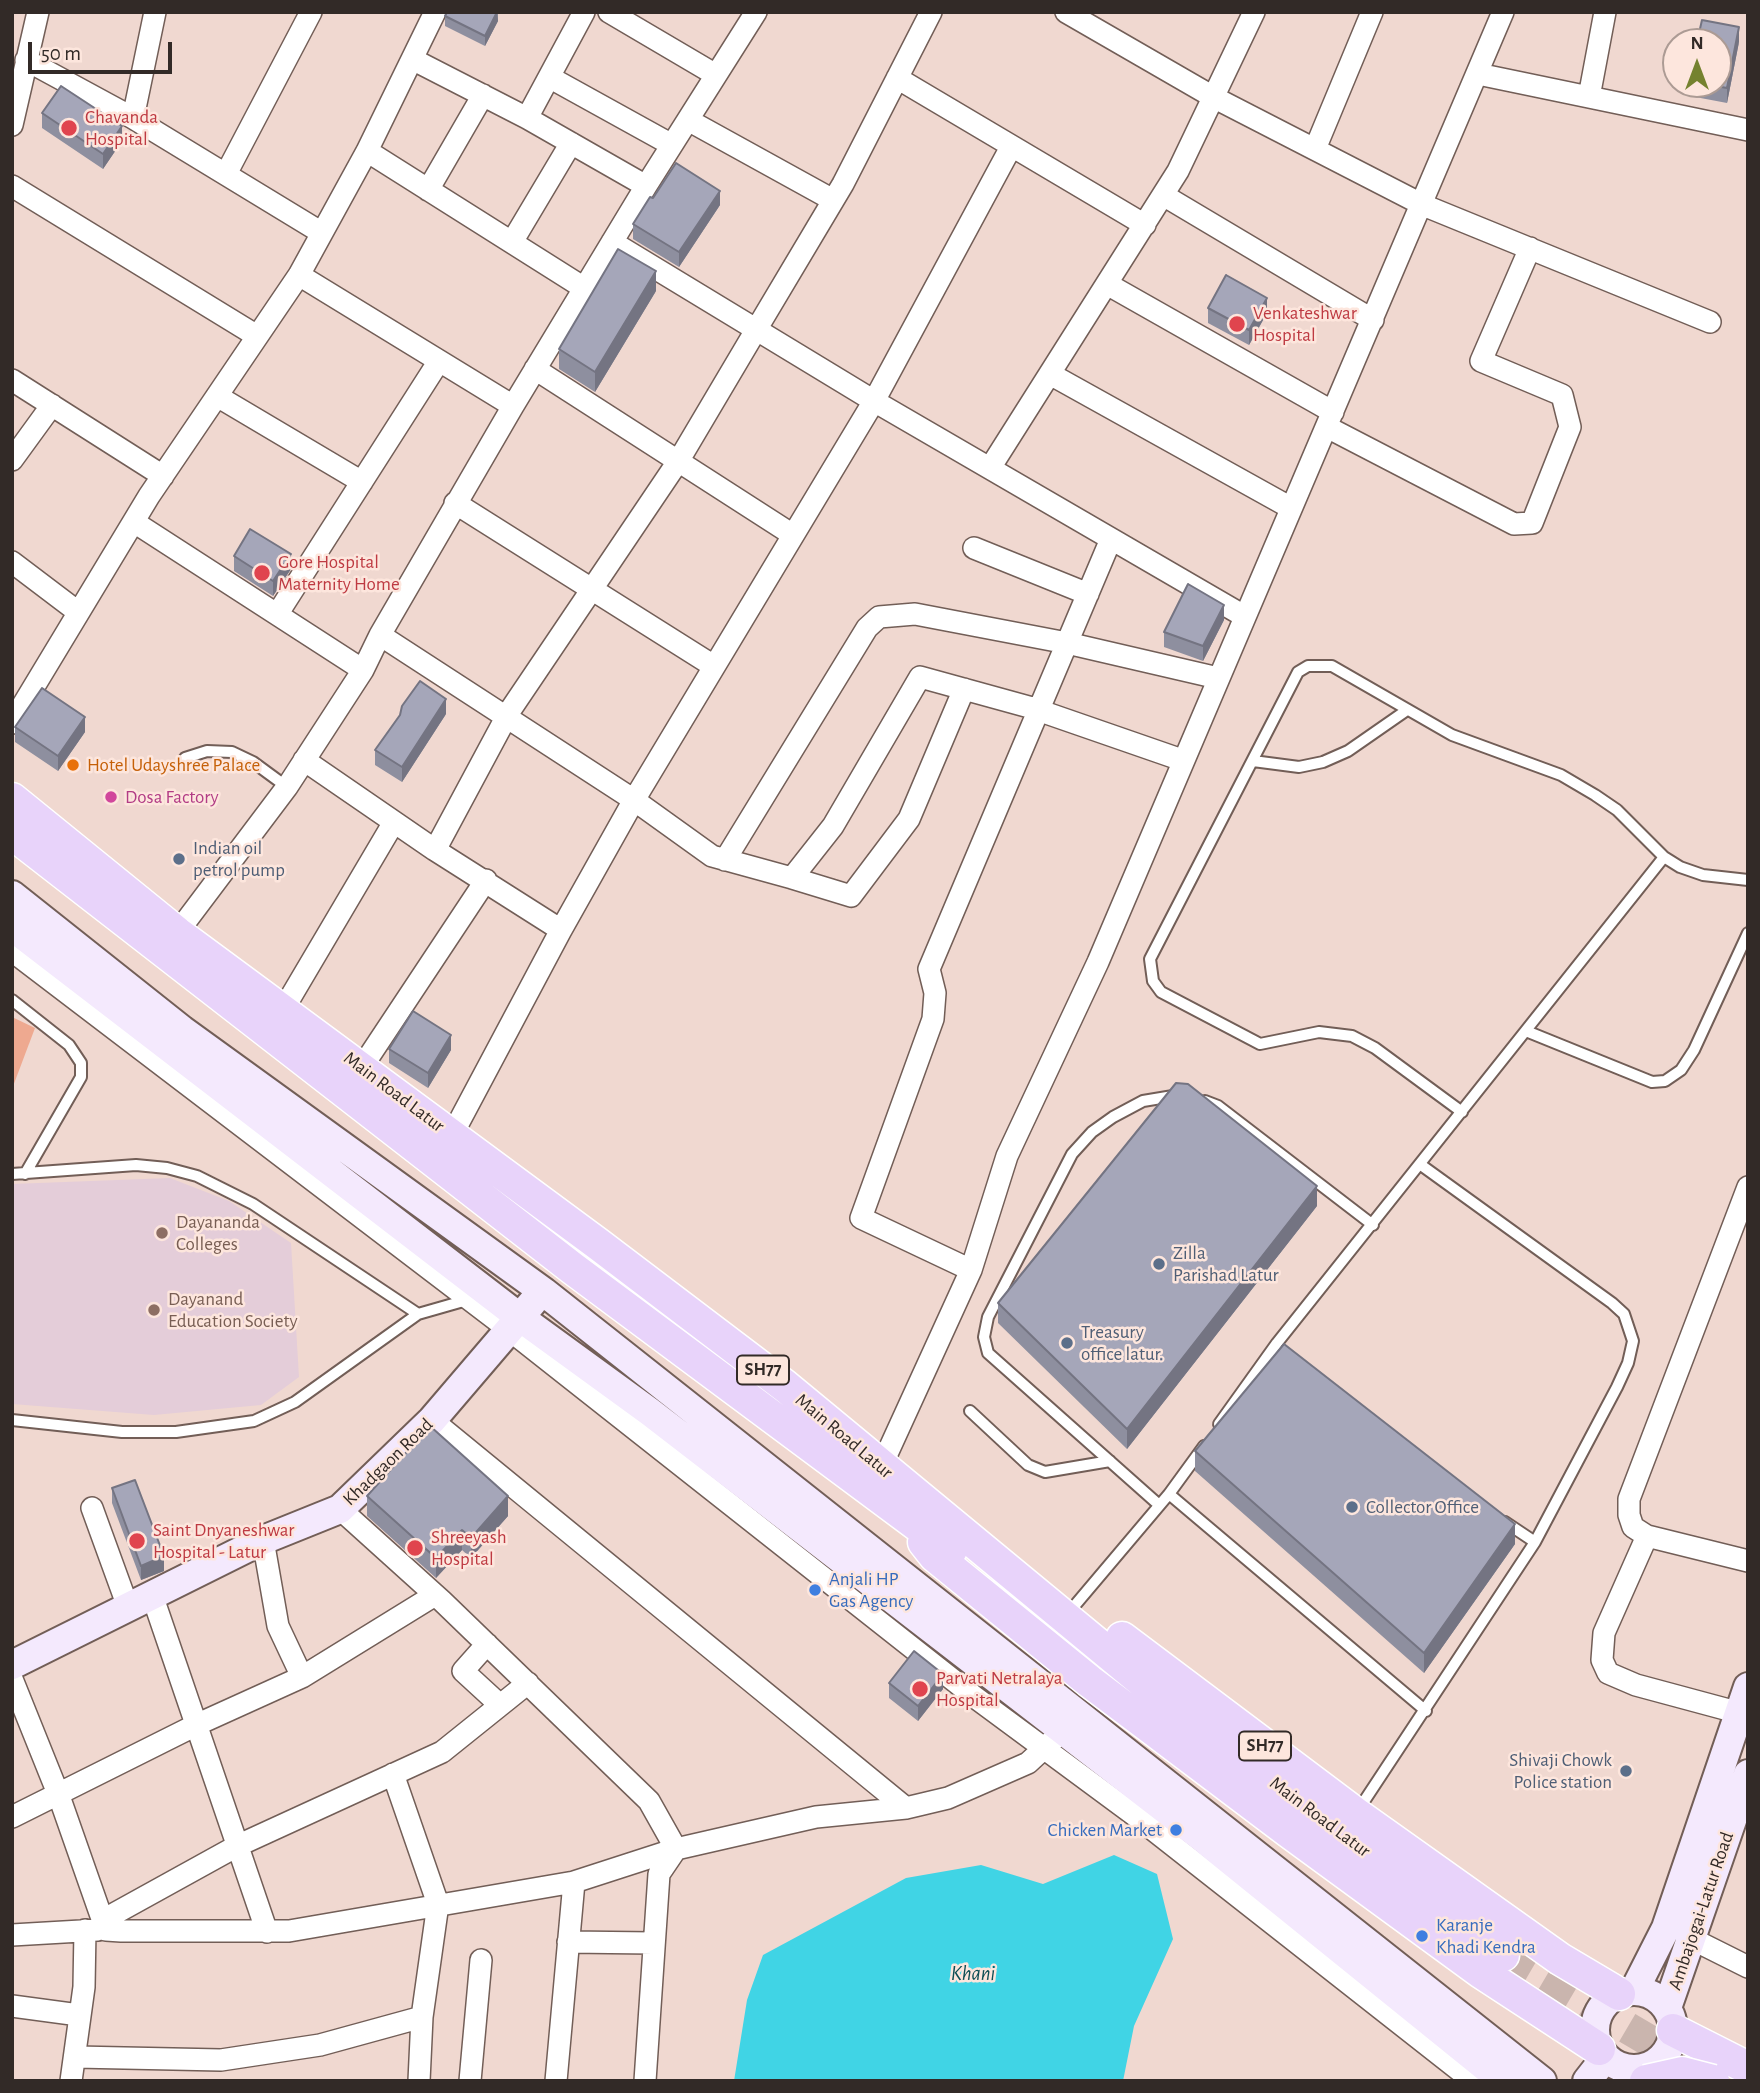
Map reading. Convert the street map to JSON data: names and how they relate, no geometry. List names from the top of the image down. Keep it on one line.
{"streets":{"main road":["Main Road Latur","SH77"],"street":["Khadgaon Road","Ambajogai-Latur Road"]},"crossings":[["Main Road Latur","SH77"],["Main Road Latur","Khadgaon Road"],["SH77","Ambajogai-Latur Road"]],"water":["Khani"],"places":["Chavanda Hospital","Venkateshwar Hospital","Gore Hospital Maternity Home","Hotel Udayshree Palace","Dosa Factory","Indian oil petrol pump","Dayananda Colleges","Zilla Parishad Latur","Dayanand Education Society","Treasury office latur.","Collector Office","Saint Dnyaneshwar Hospital - Latur","Shreeyash Hospital","Anjali HP Gas Agency","Parvati Netralaya Hospital","Shivaji Chowk Police station","Chicken Market","Karanje Khadi Kendra"],"scale_bar":"50 m","north":"top"}
